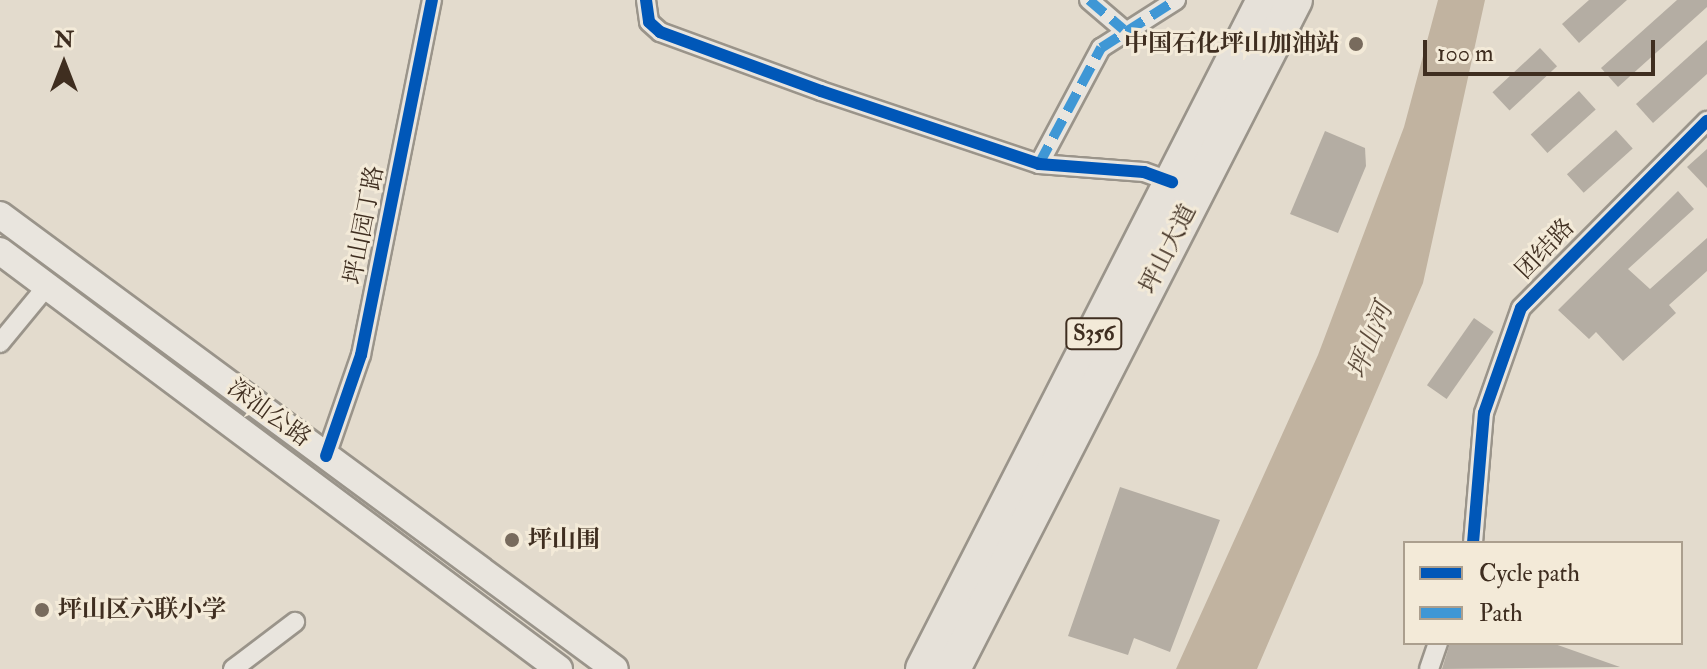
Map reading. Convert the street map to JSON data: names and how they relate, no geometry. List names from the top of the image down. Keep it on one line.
{"streets":{"highway":["坪山大道","S356"],"main road":["深汕公路"],"street":["坪山园丁路","团结路"]},"crossings":[["坪山园丁路","深汕公路"]],"water":["坪山河"],"places":["中国石化坪山加油站","坪山围","坪山区六联小学"],"legend":["Cycle path","Path"],"scale_bar":"100 m","north":"top"}
